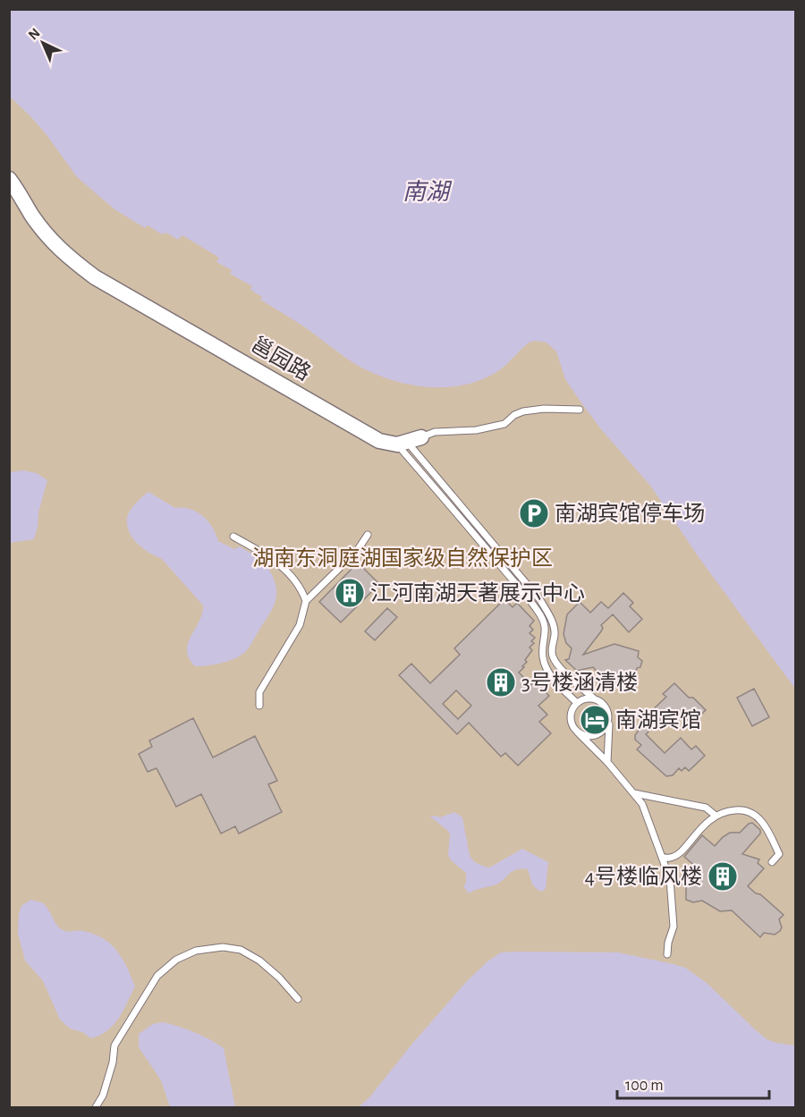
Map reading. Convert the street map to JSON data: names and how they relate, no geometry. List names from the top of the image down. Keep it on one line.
{"streets":{"street":["邕园路"]},"water":["南湖"],"parks":["湖南东洞庭湖国家级自然保护区"],"places":{"parking":["南湖宾馆停车场"],"building":["江河南湖天著展示中心","3号楼涵清楼","4号楼临风楼"],"hotel":["南湖宾馆"]},"scale_bar":"100 m","north":"top left"}
